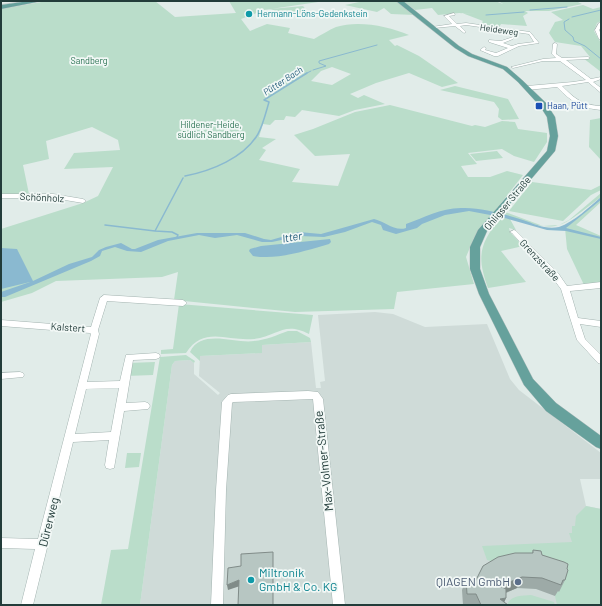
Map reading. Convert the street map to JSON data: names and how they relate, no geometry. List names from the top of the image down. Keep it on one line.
{"streets":{"main road":["Ohligser Straße"],"street":["Heideweg","Schönholz","Grenzstraße","Kalstert","Max-Volmer-Straße","Dürerweg"]},"crossings":[["Heideweg","Ohligser Straße"],["Kalstert","Dürerweg"]],"water":["Pütter Bach","Itter"],"parks":["Sandberg","Hildener-Heide, südlich Sandberg"],"places":{"other":["Hermann-Löns-Gedenkstein","Miltronik GmbH & Co. KG","QIAGEN GmbH"],"transit":["Haan, Pütt"]}}
